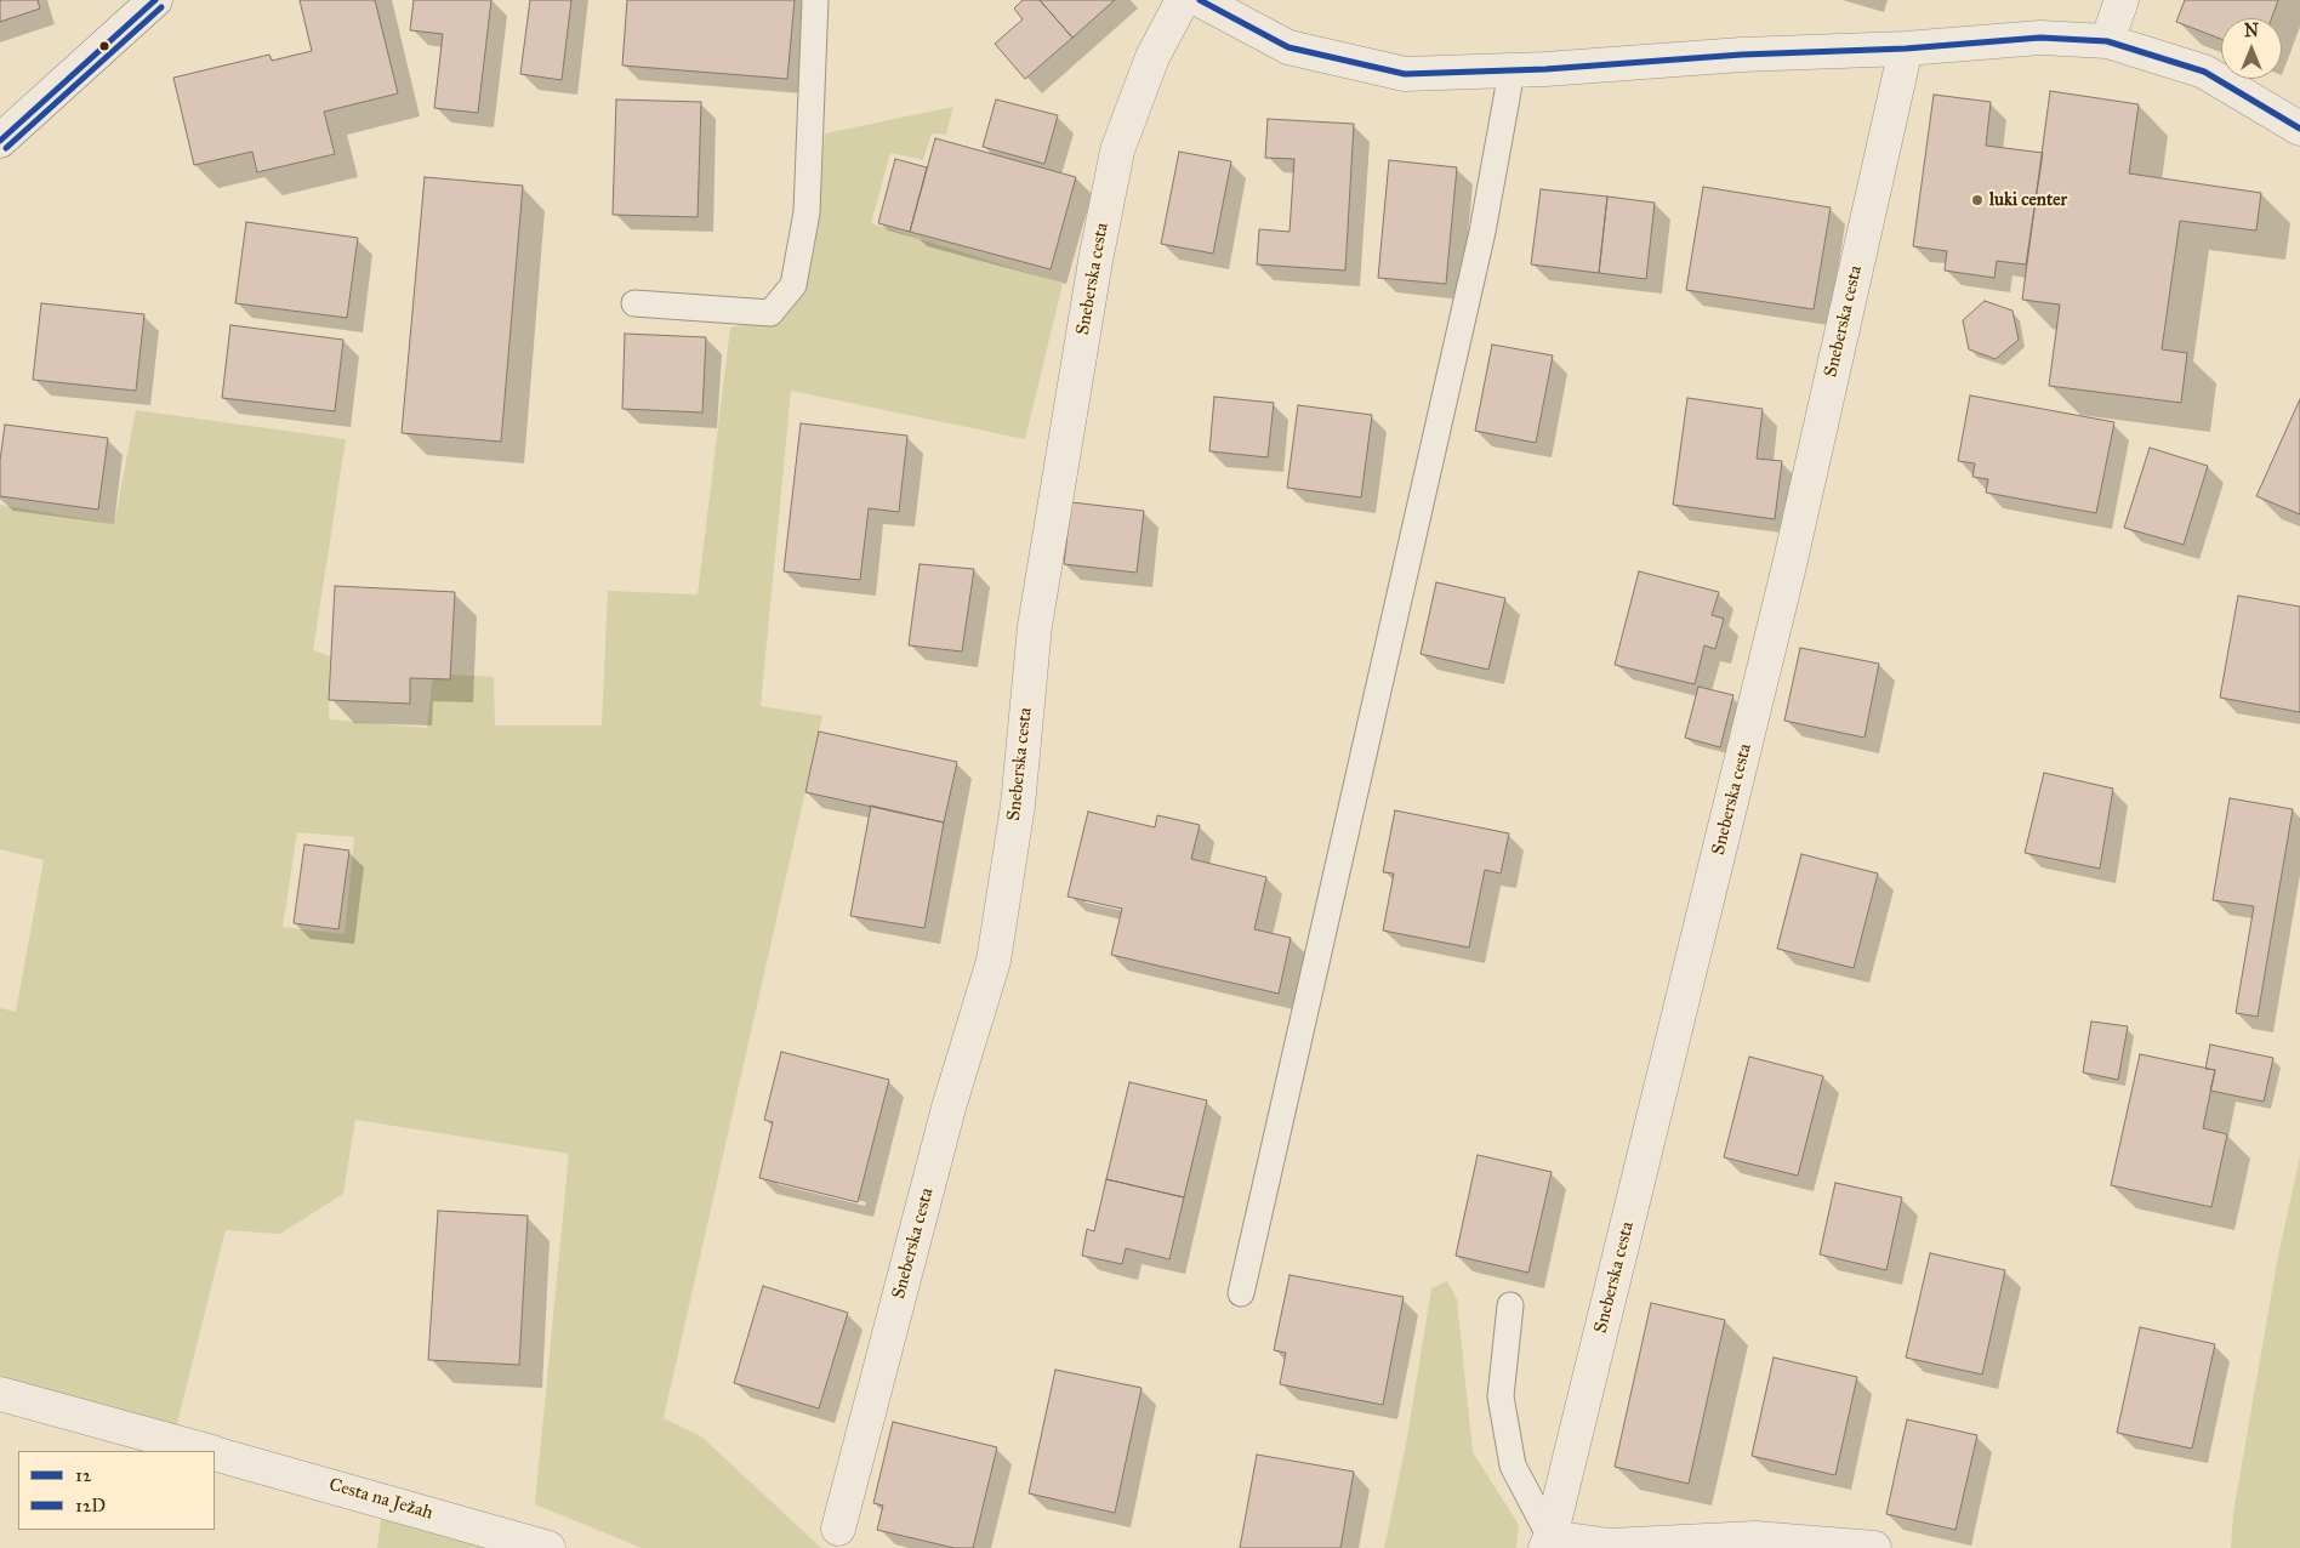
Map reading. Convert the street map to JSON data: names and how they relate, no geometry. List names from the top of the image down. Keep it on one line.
{"streets":{"street":["Sneberska cesta","Cesta na Ježah"]},"places":["luki center"],"lines":["transit line 12","transit line 12D"],"legend":["12","12D"],"north":"top"}
